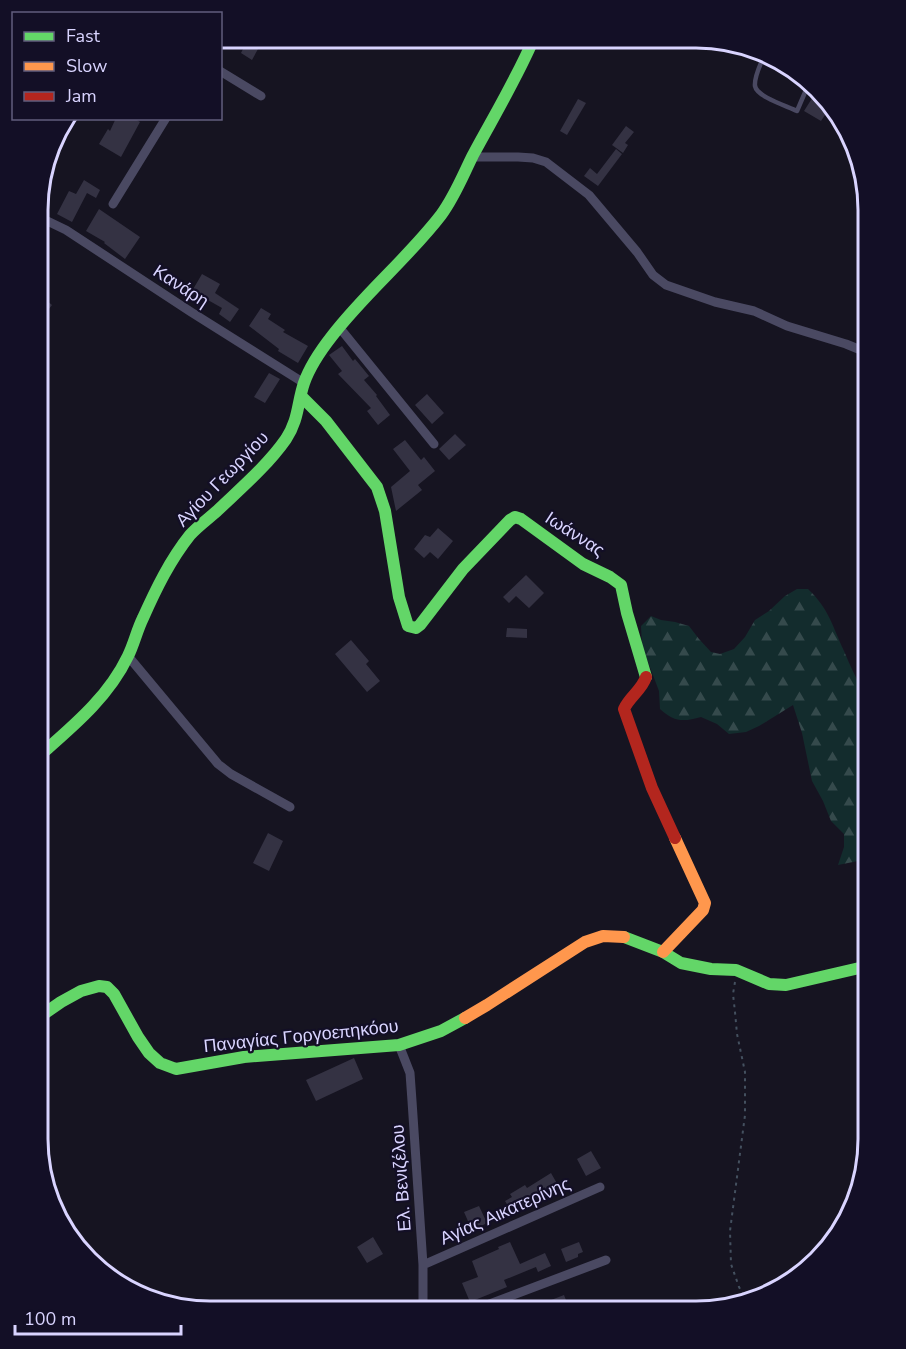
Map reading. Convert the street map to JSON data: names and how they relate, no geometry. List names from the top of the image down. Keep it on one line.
{"streets":{"street":["Κανάρη","Αγίου Γεωργίου","Ιωάννας","Παναγίας Γοργοεπηκόου","Ελ. Βενιζέλου","Αγίας Αικατερίνης"]},"crossings":[["Κανάρη","Αγίου Γεωργίου"],["Αγίου Γεωργίου","Ιωάννας"],["Ιωάννας","Παναγίας Γοργοεπηκόου"],["Παναγίας Γοργοεπηκόου","Ελ. Βενιζέλου"],["Ελ. Βενιζέλου","Αγίας Αικατερίνης"]],"legend":["Fast","Slow","Jam"],"scale_bar":"100 m"}
